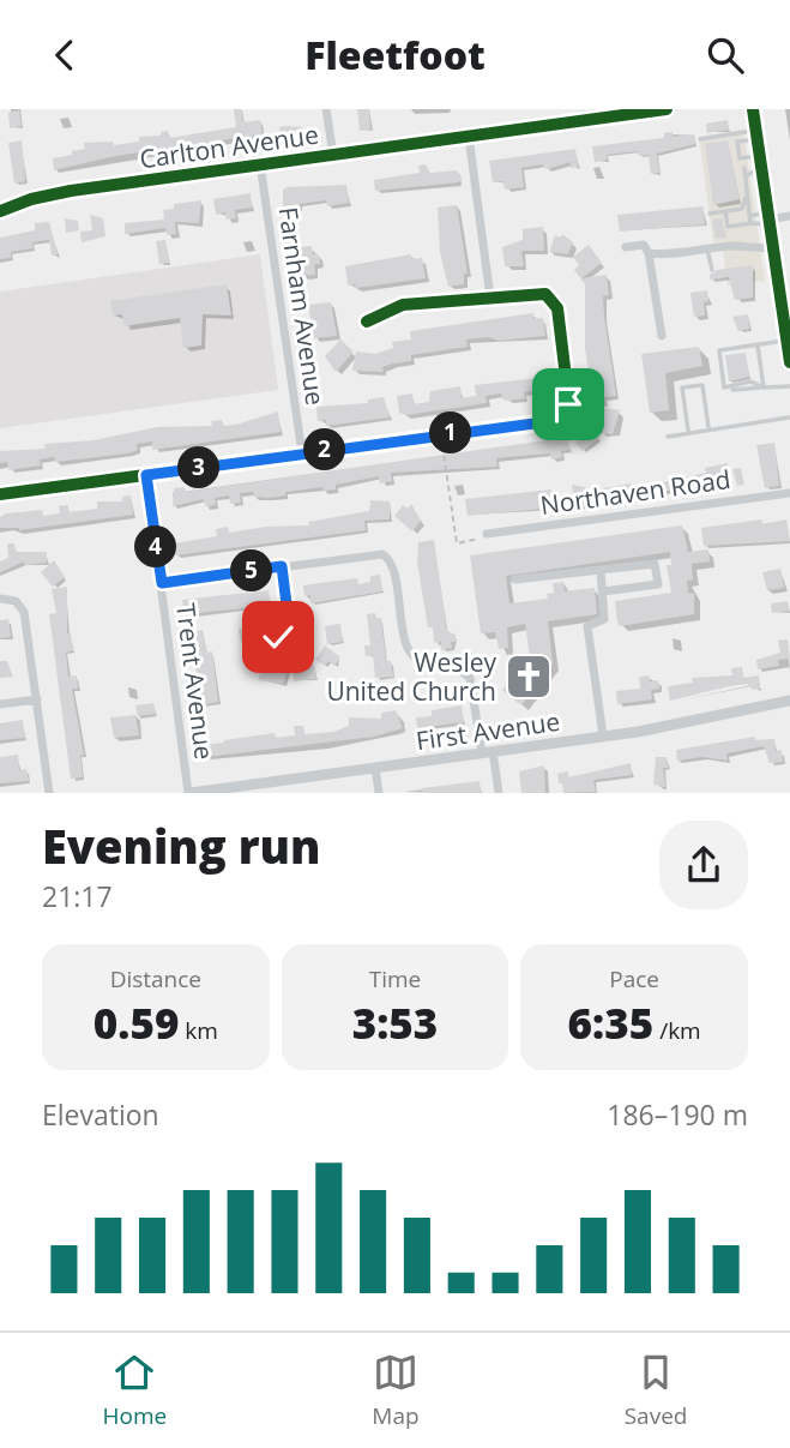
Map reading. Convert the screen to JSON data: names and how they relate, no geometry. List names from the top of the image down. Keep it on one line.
{"streets":{"street":["Carlton Avenue","Farnham Avenue","Northaven Road","Trent Avenue","First Avenue"]},"crossings":[["Carlton Avenue","Farnham Avenue"],["Trent Avenue","First Avenue"]],"places":{"church":["Wesley United Church"]},"page":{"header":"Fleetfoot","pins":["1","2","3","4","5"],"heading":["Evening run","21:17"],"stats":[["Distance","0.59 km"],["Time","3:53"],["Pace","6:35 /km"]],"chart":["Elevation","186–190 m"],"tabs":["Home","Map","Saved"]}}
